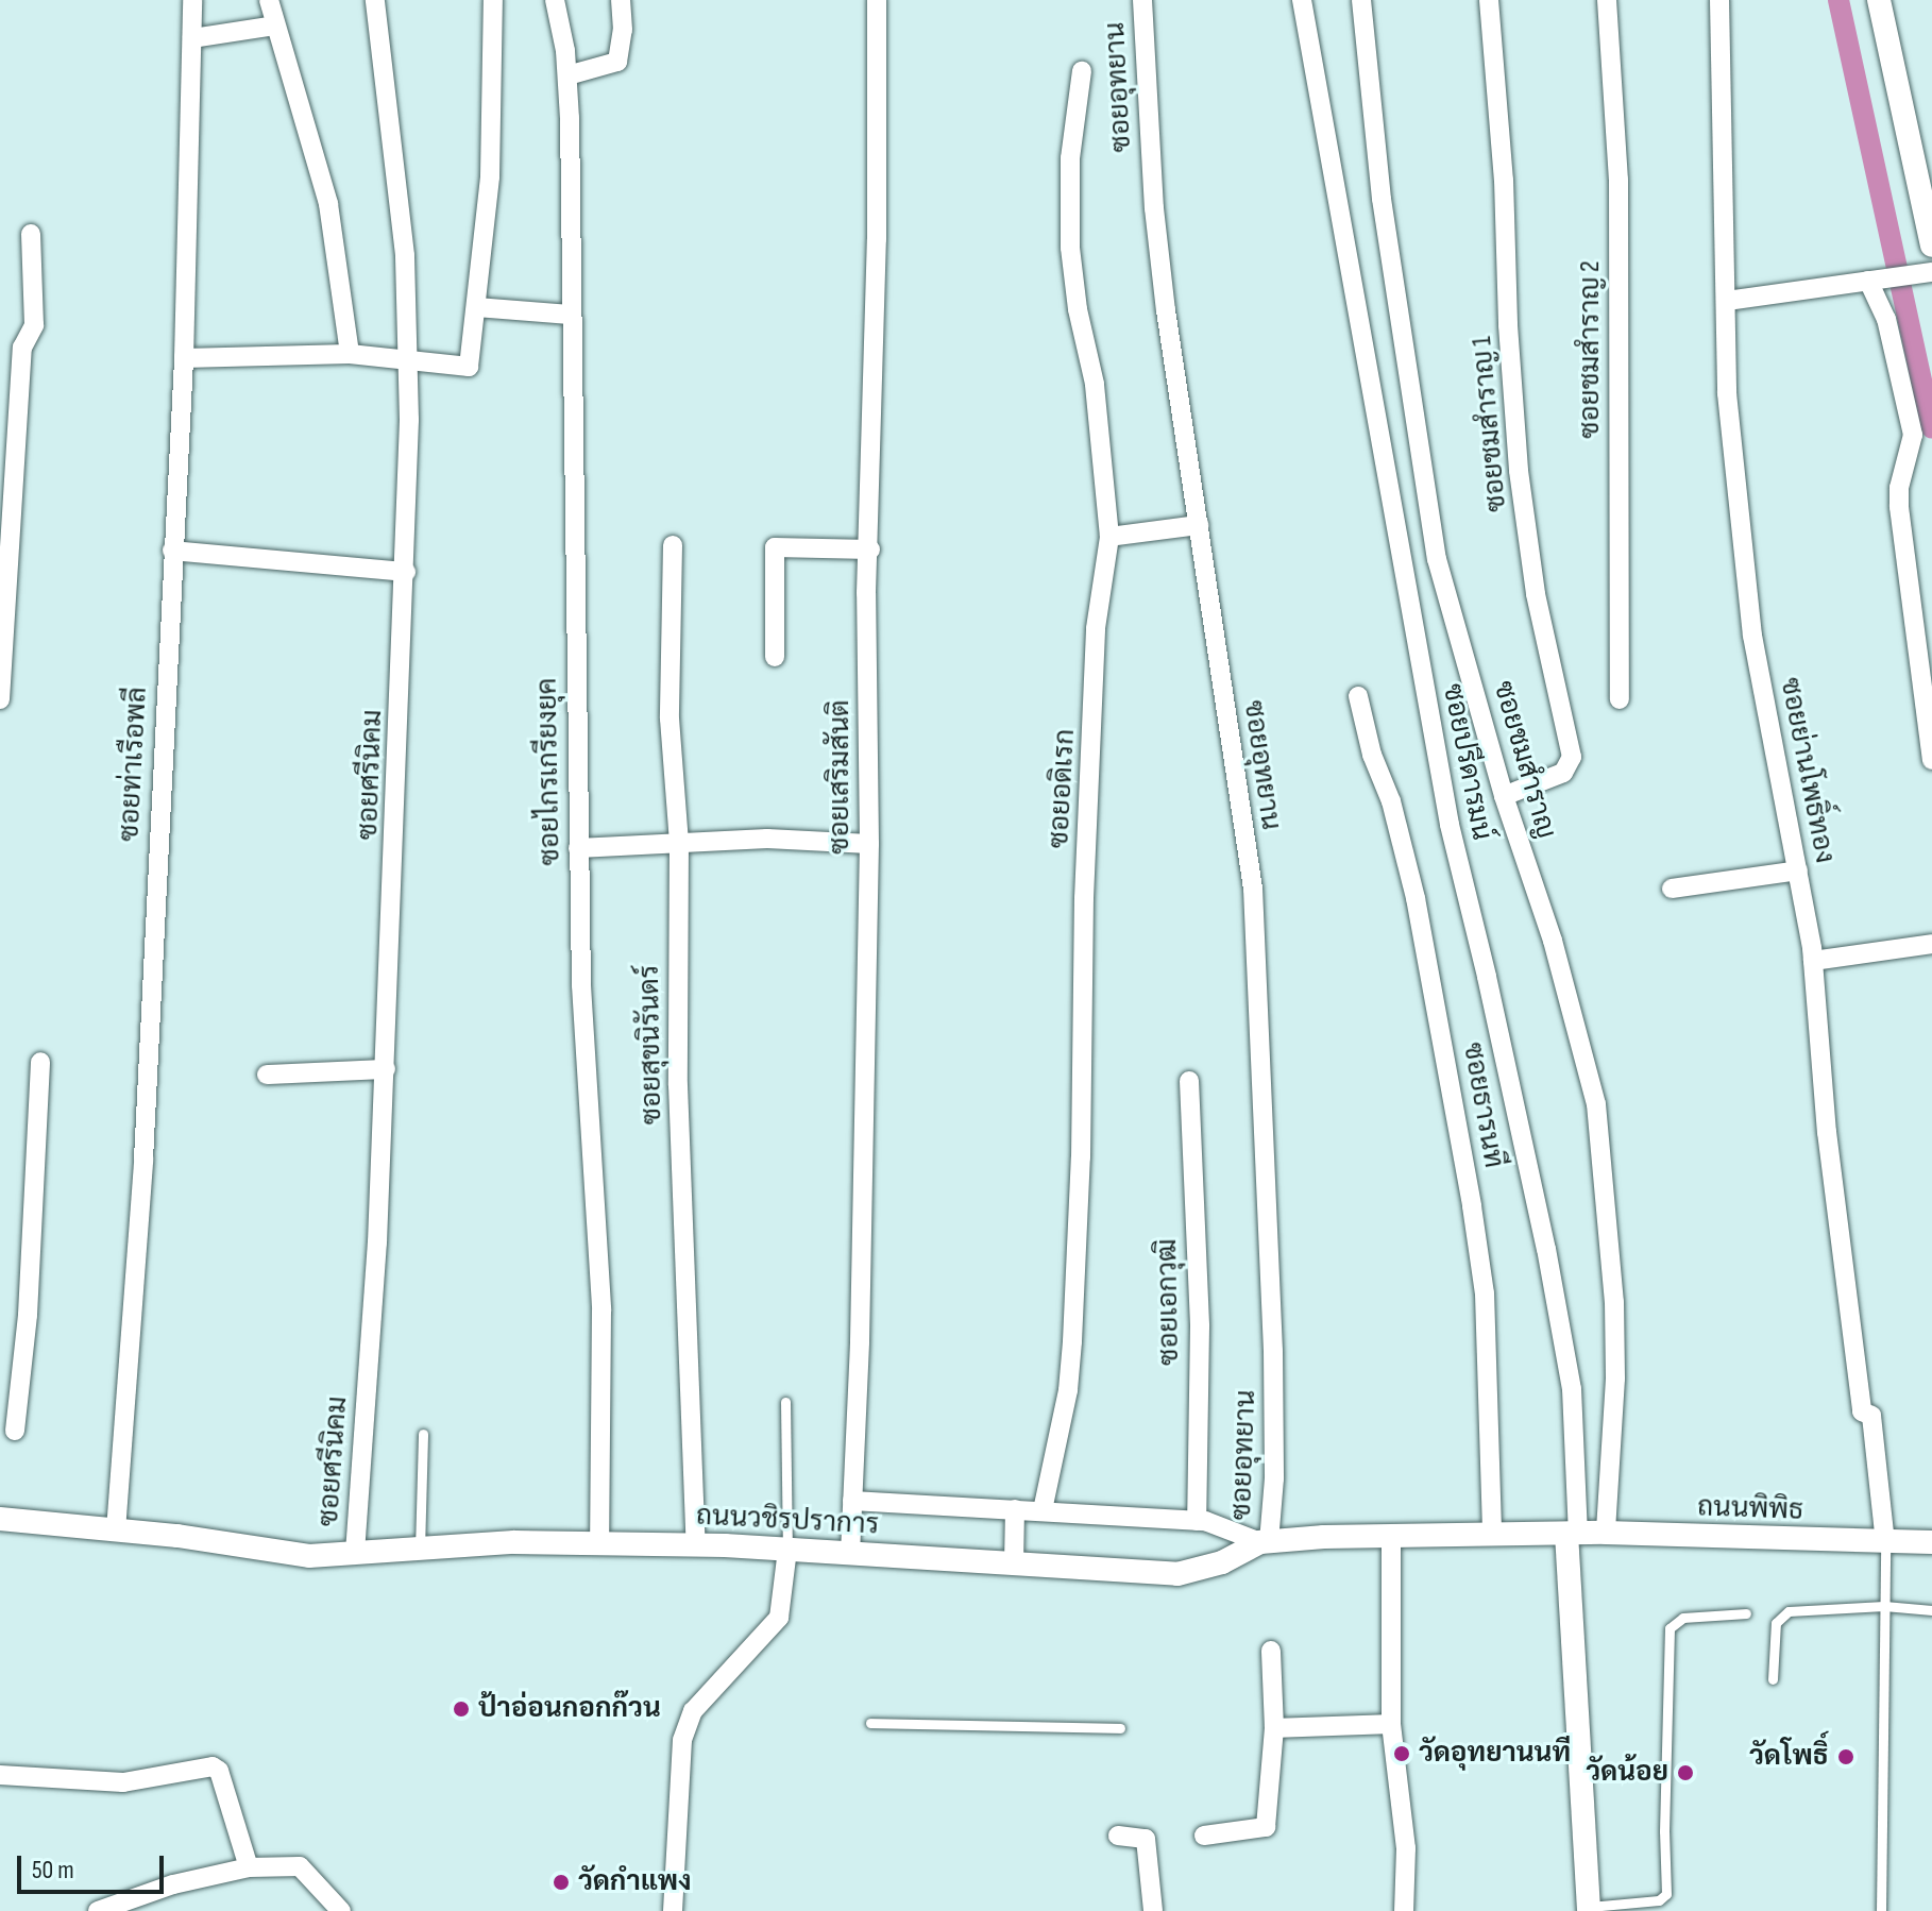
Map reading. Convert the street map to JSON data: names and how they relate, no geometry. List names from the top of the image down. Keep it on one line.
{"streets":{"street":["ซอยอุทยาน","ซอยชมสำราญ 2","ซอยชมสำราญ 1","ซอยชมสำราญ","ซอยปรีดารมน์","ซอยท่าเรือพลี","ซอยย่านโพธิ์ทอง","ซอยไกรเกรียงยุค","ซอยศรีนิคม","ซอยเสริมสันติ","ซอยอดิเรก","ซอยสุขนิรันดร์","ซอยธารนที","ซอยเอกวุฒิ","ถนนพิพิธ","ถนนวชิรปราการ"]},"crossings":[["ซอยอุทยาน","ถนนวชิรปราการ"],["ซอยชมสำราญ 1","ซอยชมสำราญ"],["ซอยชมสำราญ","ถนนพิพิธ"],["ซอยปรีดารมน์","ถนนพิพิธ"],["ซอยปรีดารมน์","ถนนวชิรปราการ"],["ซอยท่าเรือพลี","ถนนวชิรปราการ"],["ซอยย่านโพธิ์ทอง","ถนนพิพิธ"],["ซอยไกรเกรียงยุค","ถนนวชิรปราการ"],["ซอยศรีนิคม","ถนนวชิรปราการ"],["ซอยเสริมสันติ","ถนนวชิรปราการ"],["ซอยสุขนิรันดร์","ถนนวชิรปราการ"],["ซอยธารนที","ถนนวชิรปราการ"],["ถนนพิพิธ","ถนนวชิรปราการ"]],"places":["ป้าอ่อนกอกก๊วน","วัดอุทยานนที","วัดโพธิ์","วัดน้อย","วัดกำแพง"],"scale_bar":"50 m"}
